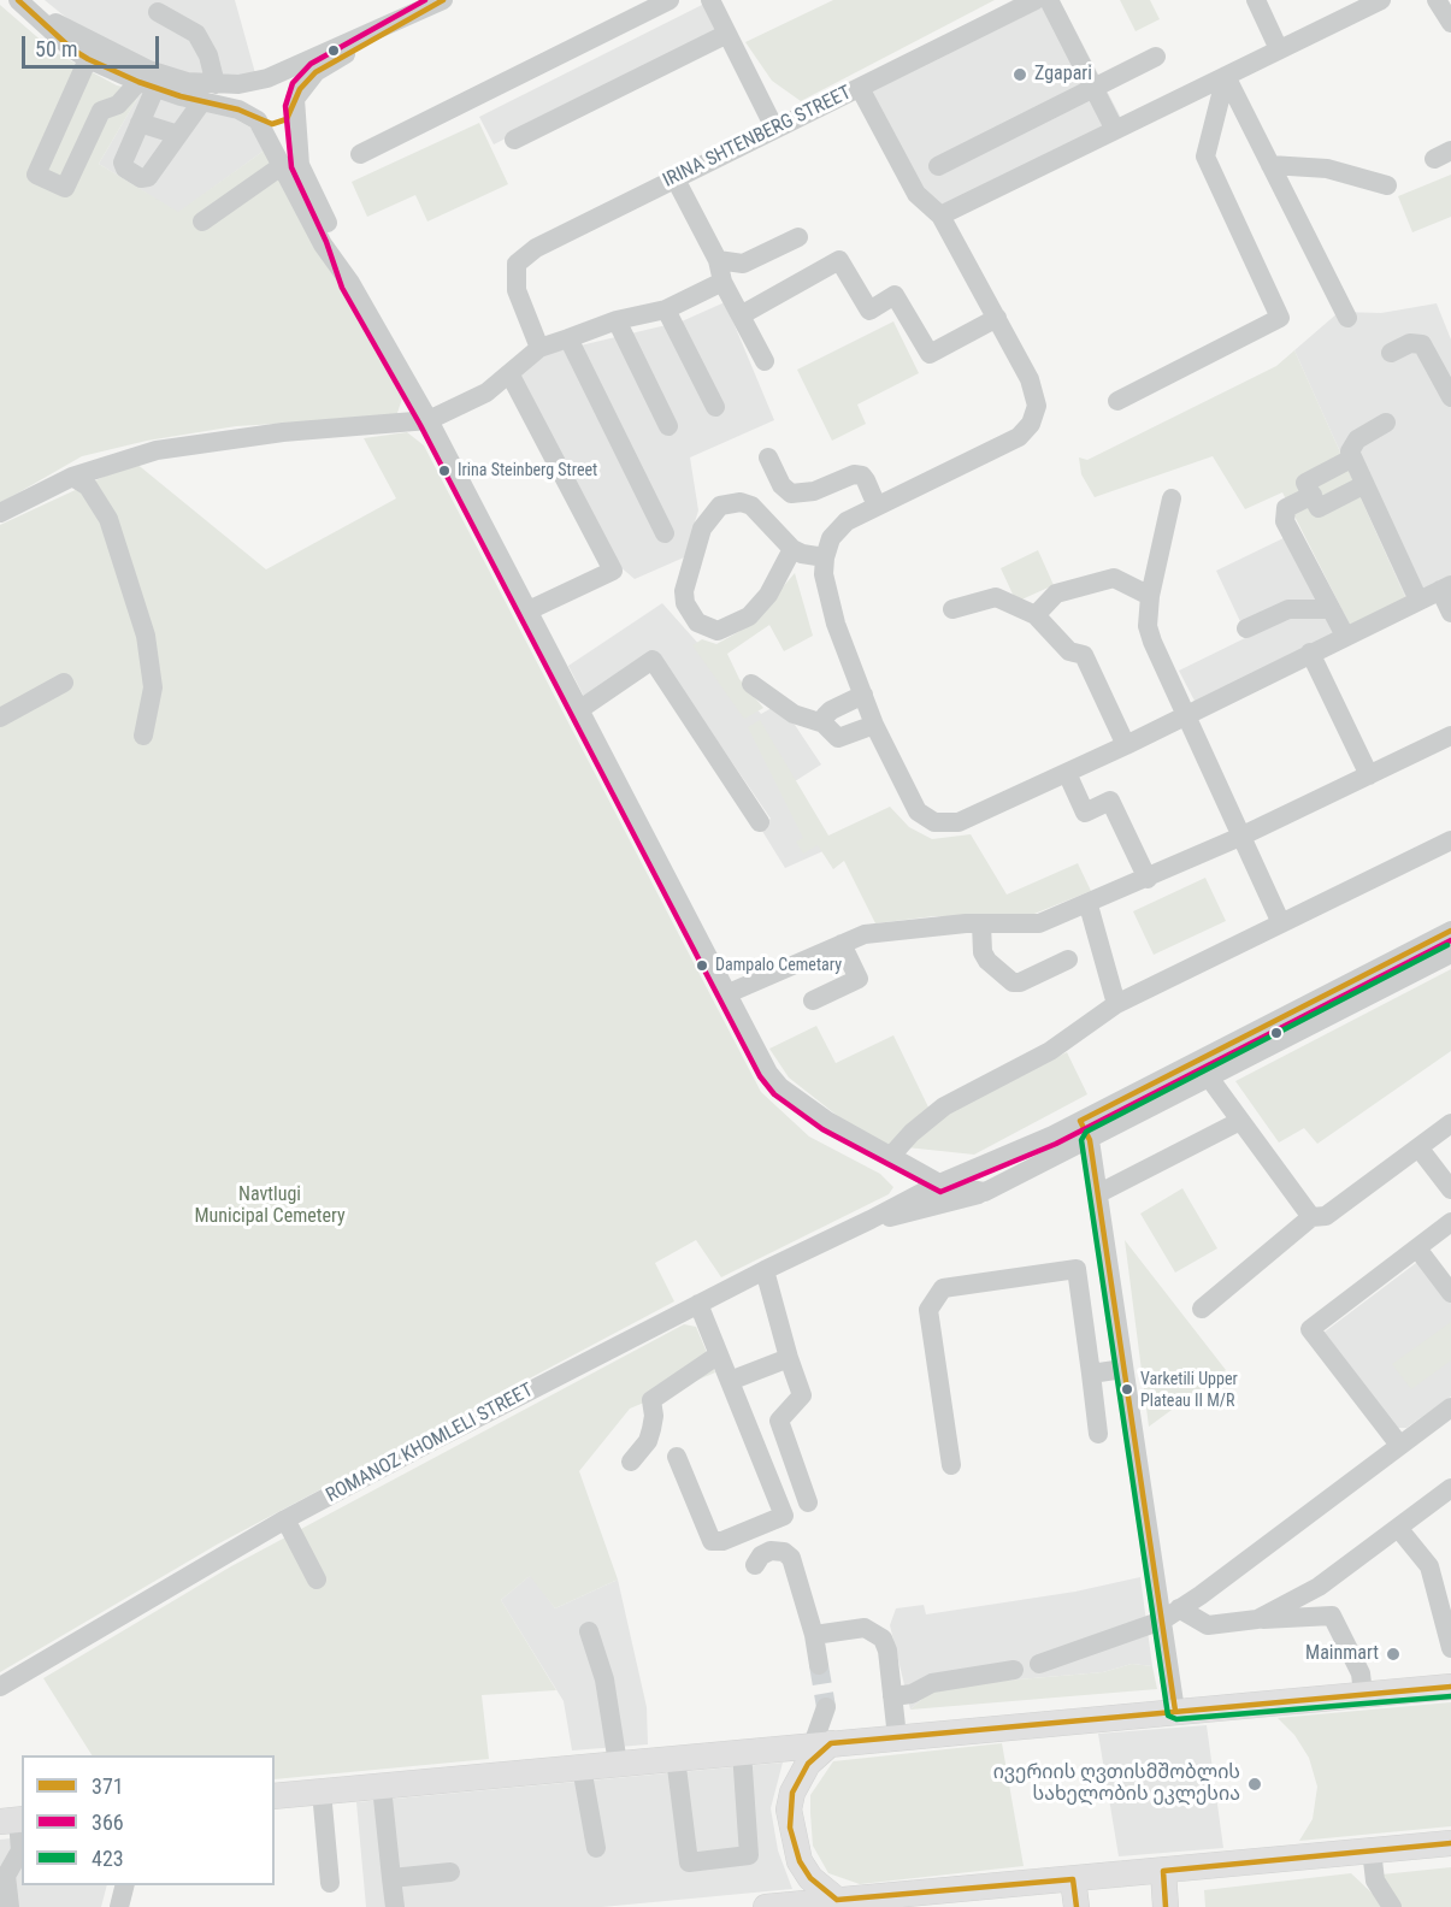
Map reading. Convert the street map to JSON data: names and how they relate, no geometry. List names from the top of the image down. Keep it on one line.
{"streets":{"street":["IRINA SHTENBERG STREET","ROMANOZ KHOMLELI STREET"]},"parks":["Navtlugi Municipal Cemetery"],"places":["Zgapari","Irina Steinberg Street","Dampalo Cemetary","Varketili Upper Plateau II M/R","Mainmart","ივერიის ღვთისმშობლის სახელობის ეკლესია"],"lines":["transit line 371","transit line 366","transit line 423"],"legend":["371","366","423"],"scale_bar":"50 m"}
